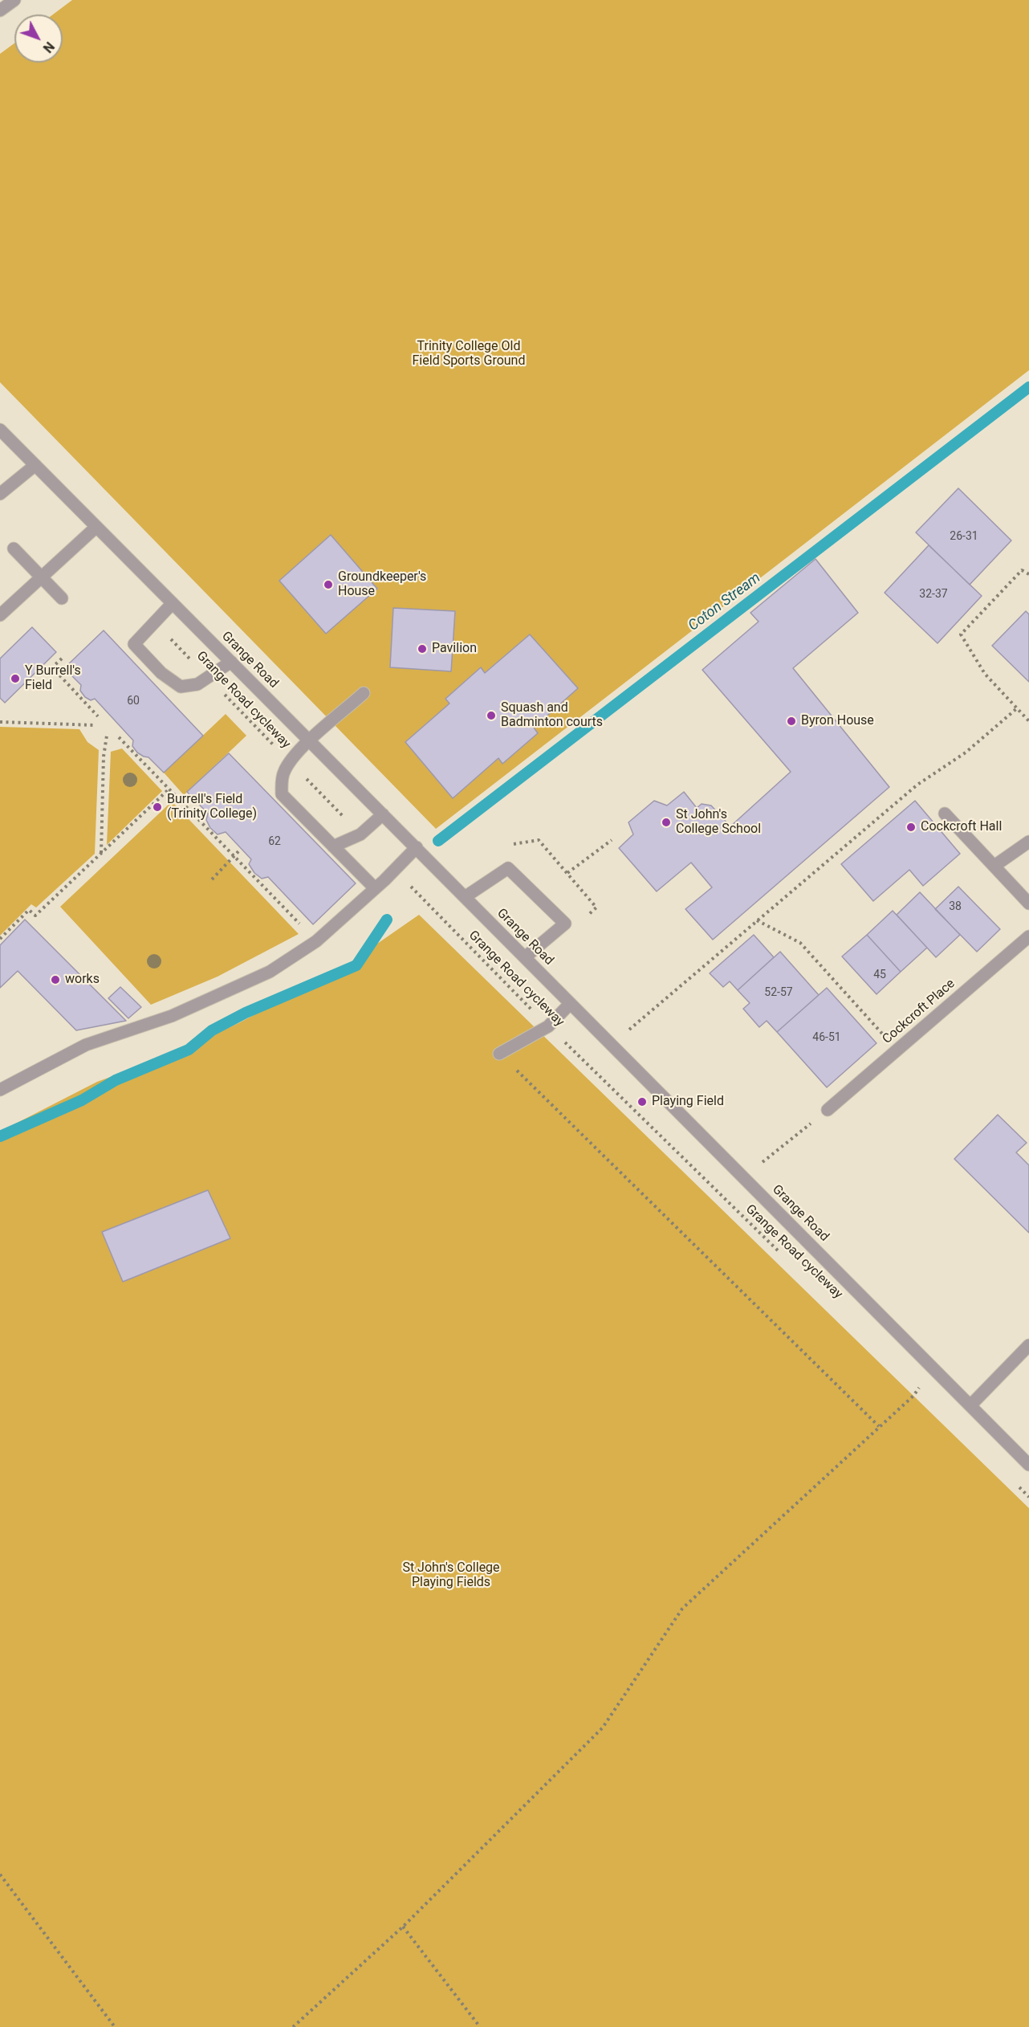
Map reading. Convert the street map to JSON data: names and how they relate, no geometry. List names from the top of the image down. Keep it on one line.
{"streets":{"street":["Grange Road","Cockcroft Place"],"path":["Grange Road cycleway"]},"water":["Coton Stream"],"parks":["Trinity College Old Field Sports Ground","St John's College Playing Fields"],"places":["Groundkeeper's House","Pavilion","Y Burrell's Field","Squash and Badminton courts","Byron House","Burrell's Field (Trinity College)","St John's College School","Cockcroft Hall","works","Playing Field"],"house_numbers":["26-31","32-37","60","62","38","45","52-57","46-51"],"north":"bottom right"}
